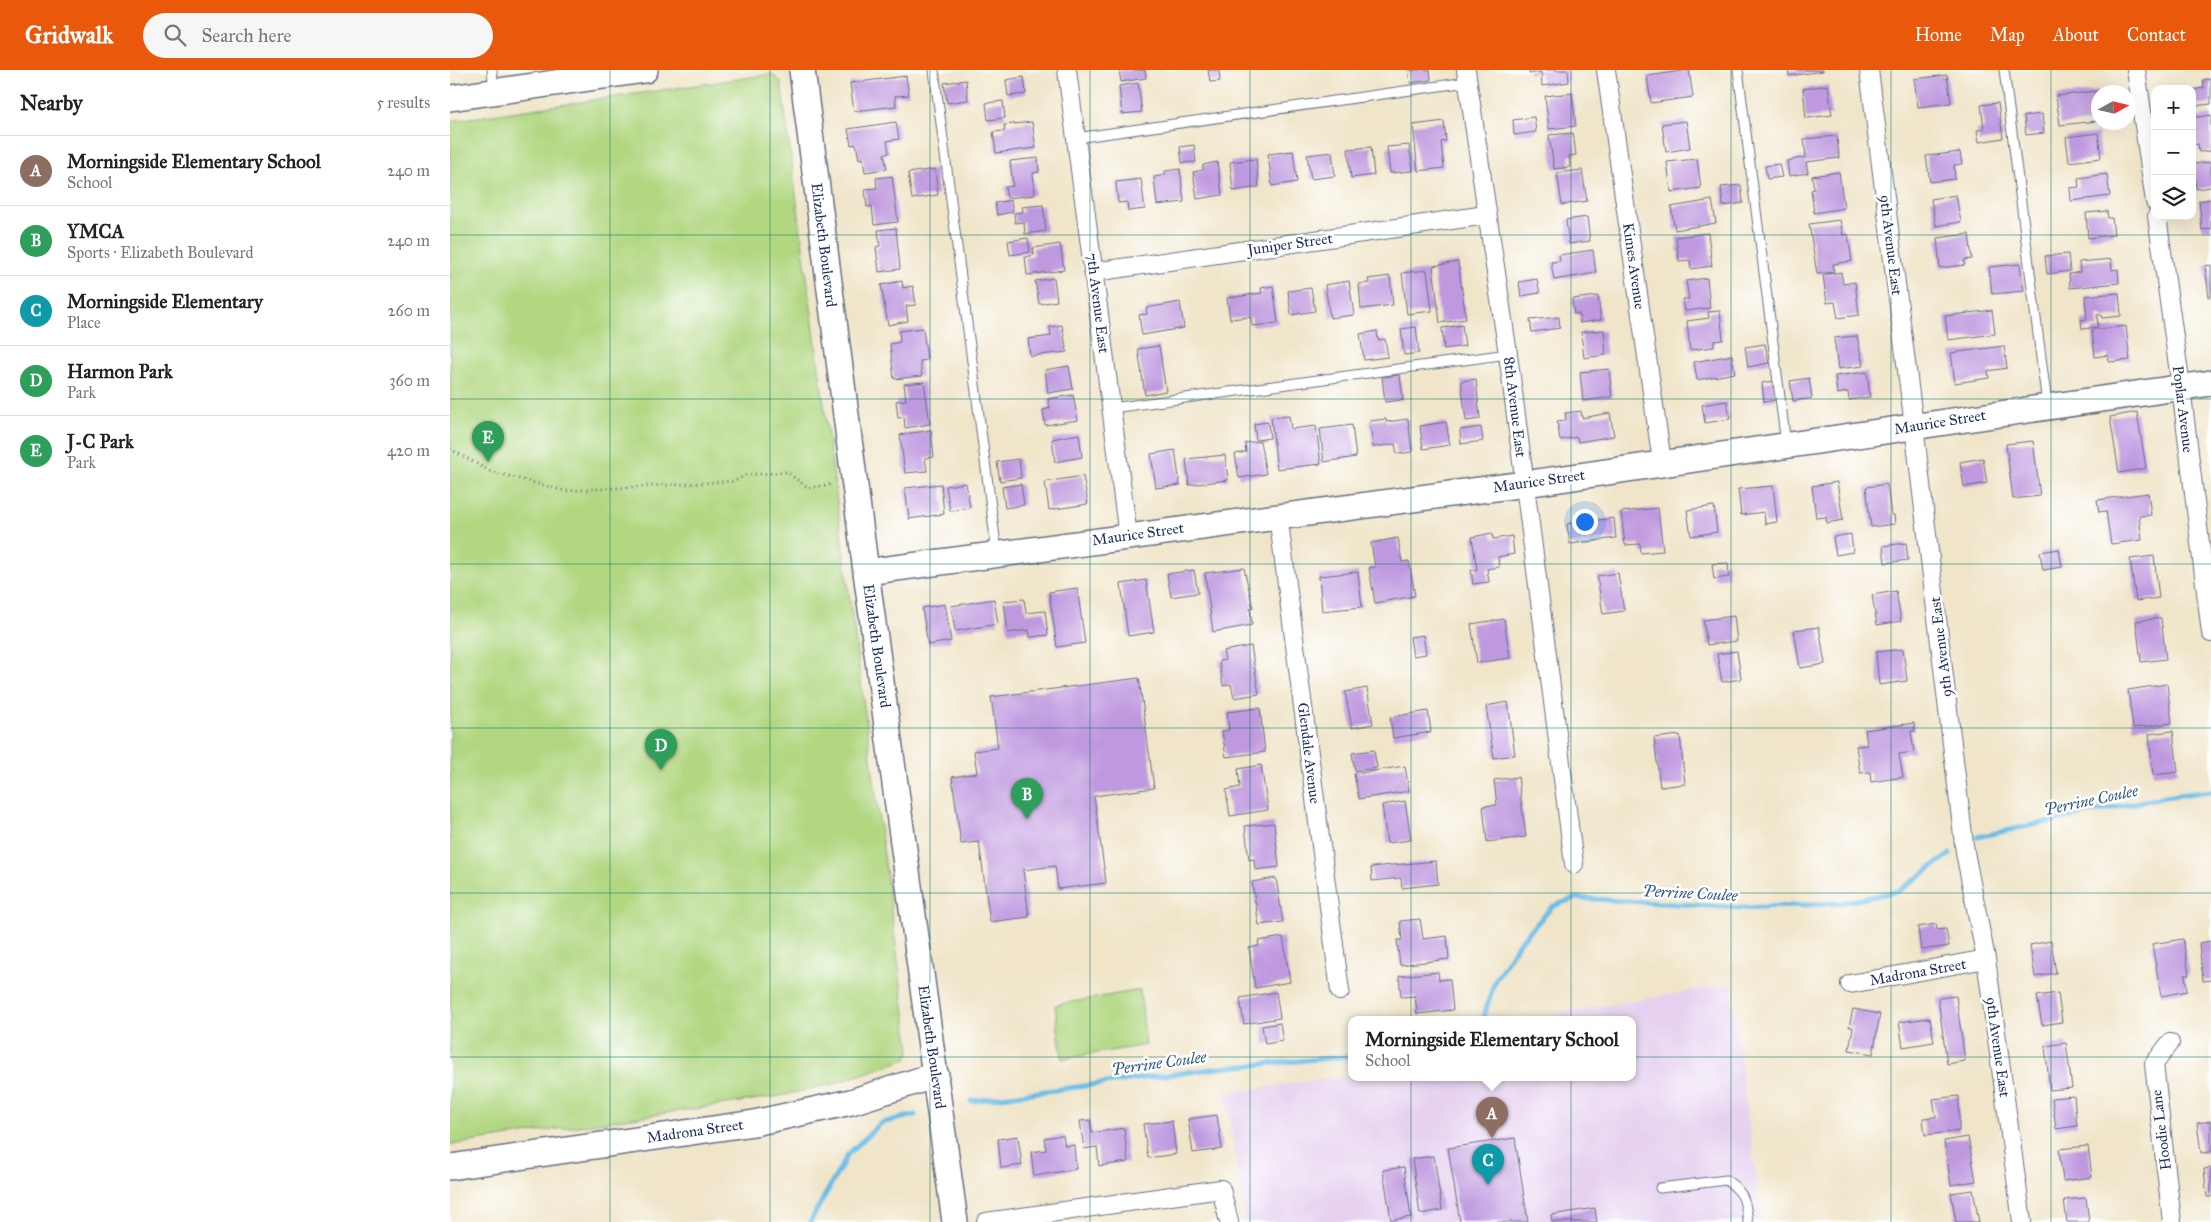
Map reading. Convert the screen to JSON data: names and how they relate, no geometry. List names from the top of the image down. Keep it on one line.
{"streets":{"street":["Juniper Street","Elizabeth Boulevard","9th Avenue East","Kimes Avenue","7th Avenue East","8th Avenue East","Poplar Avenue","Maurice Street","Glendale Avenue","Madrona Street","Hoodie Lane"]},"crossings":[["Juniper Street","7th Avenue East"],["Juniper Street","8th Avenue East"],["Elizabeth Boulevard","Maurice Street"],["Elizabeth Boulevard","Madrona Street"],["9th Avenue East","Maurice Street"],["9th Avenue East","Madrona Street"],["Kimes Avenue","Maurice Street"],["7th Avenue East","Maurice Street"],["8th Avenue East","Maurice Street"],["Poplar Avenue","Maurice Street"],["Maurice Street","Glendale Avenue"]],"water":["Perrine Coulee"],"north":"right","page":{"header":"Gridwalk","search":"Search here","nav":["Home","Map","About","Contact"],"heading":["Nearby","5 results"],"map_buttons":["+","−"],"list":[{"mark":"A","name":"Morningside Elementary School","note":"School","value":"240 m"},{"mark":"B","name":"YMCA","note":"Sports · Elizabeth Boulevard","value":"240 m"},{"mark":"C","name":"Morningside Elementary","note":"Place","value":"260 m"},{"mark":"D","name":"Harmon Park","note":"Park","value":"360 m"},{"mark":"E","name":"J-C Park","note":"Park","value":"420 m"}],"pins":["E","D","B","A","C"],"popup":["Morningside Elementary School","School"]}}
